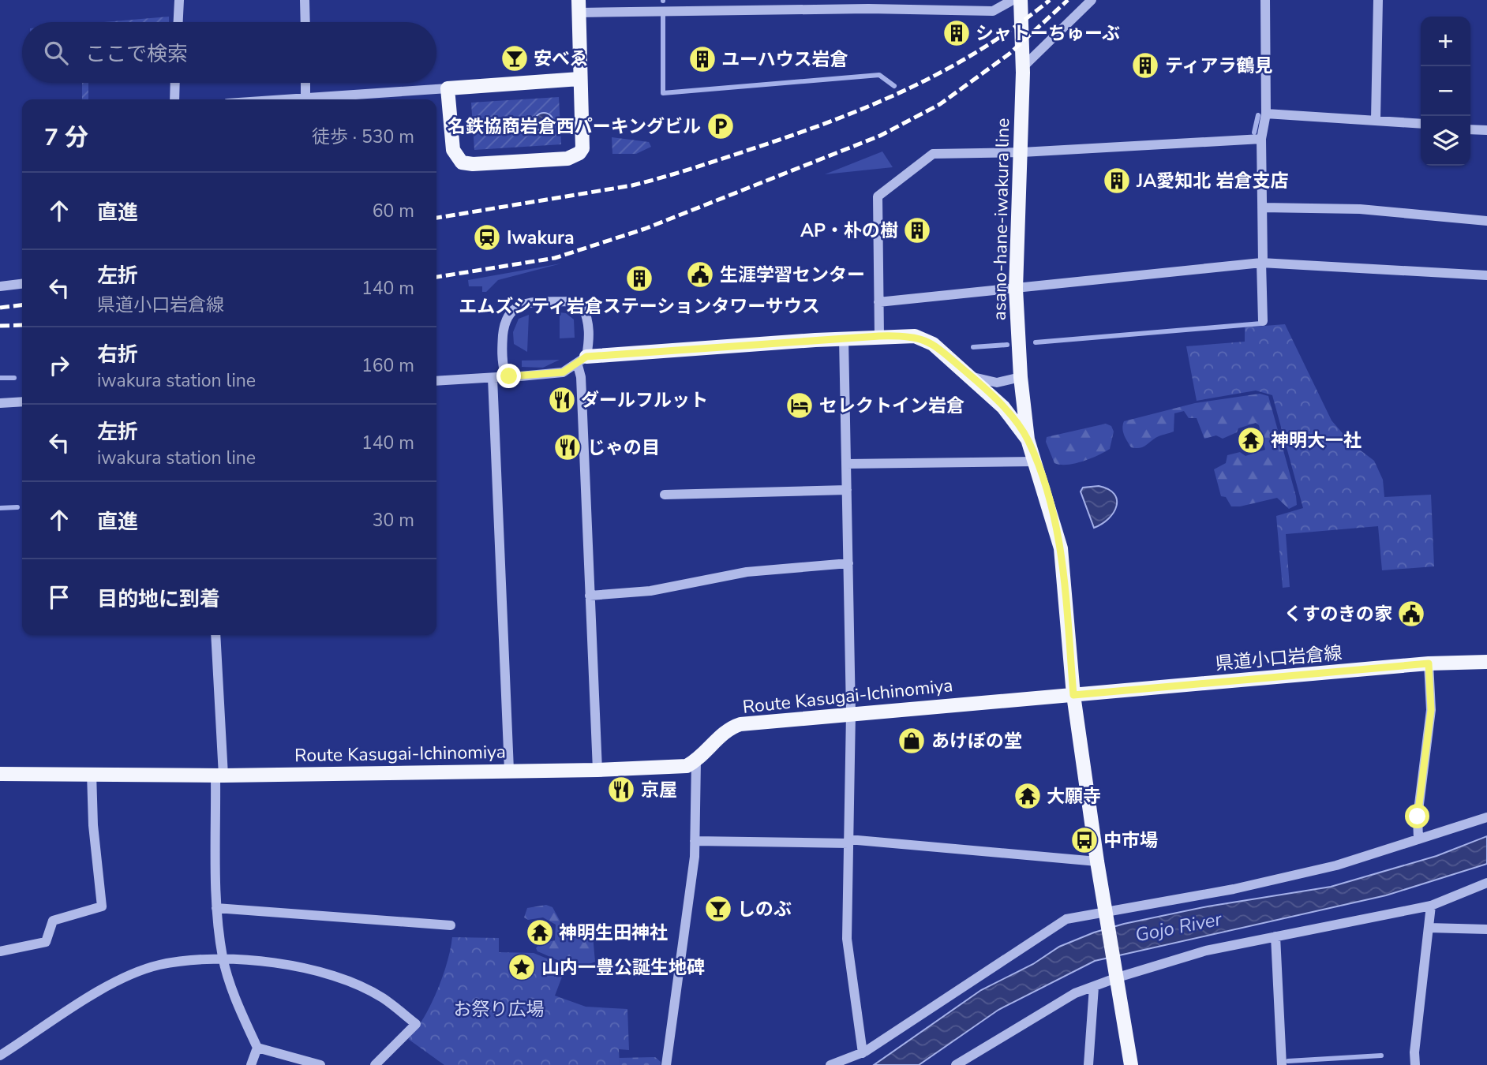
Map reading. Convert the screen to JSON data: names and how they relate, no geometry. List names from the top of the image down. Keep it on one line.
{"streets":{"main road":["asano-hane-iwakura line","県道小口岩倉線","Route Kasugai-Ichinomiya"]},"crossings":[["県道小口岩倉線","Route Kasugai-Ichinomiya"]],"water":["Gojo River"],"parks":["お祭り広場"],"places":{"building":["シャトーちゅーぶ","ユーハウス岩倉","ティアラ鶴見","JA愛知北 岩倉支店","AP・朴の樹","エムズシティ岩倉ステーションタワーサウス"],"bar":["安べゑ","しのぶ"],"parking":["名鉄協商岩倉西パーキングビル"],"station":["Iwakura"],"public building":["生涯学習センター","くすのきの家"],"restaurant":["ダールフルット","じゃの目","京屋"],"hotel":["セレクトイン岩倉"],"temple":["神明大一社","大願寺","神明生田神社"],"shop":["あけぼの堂"],"bus stop":["中市場"],"place":["山内一豊公誕生地碑"]},"page":{"map_buttons":["+","−"],"search":"ここで検索","heading":["7 分","徒歩 · 530 m"],"list":[["直進","60 m"],["左折","県道小口岩倉線","140 m"],["右折","iwakura station line","160 m"],["左折","iwakura station line","140 m"],["直進","30 m"],"目的地に到着"]}}
